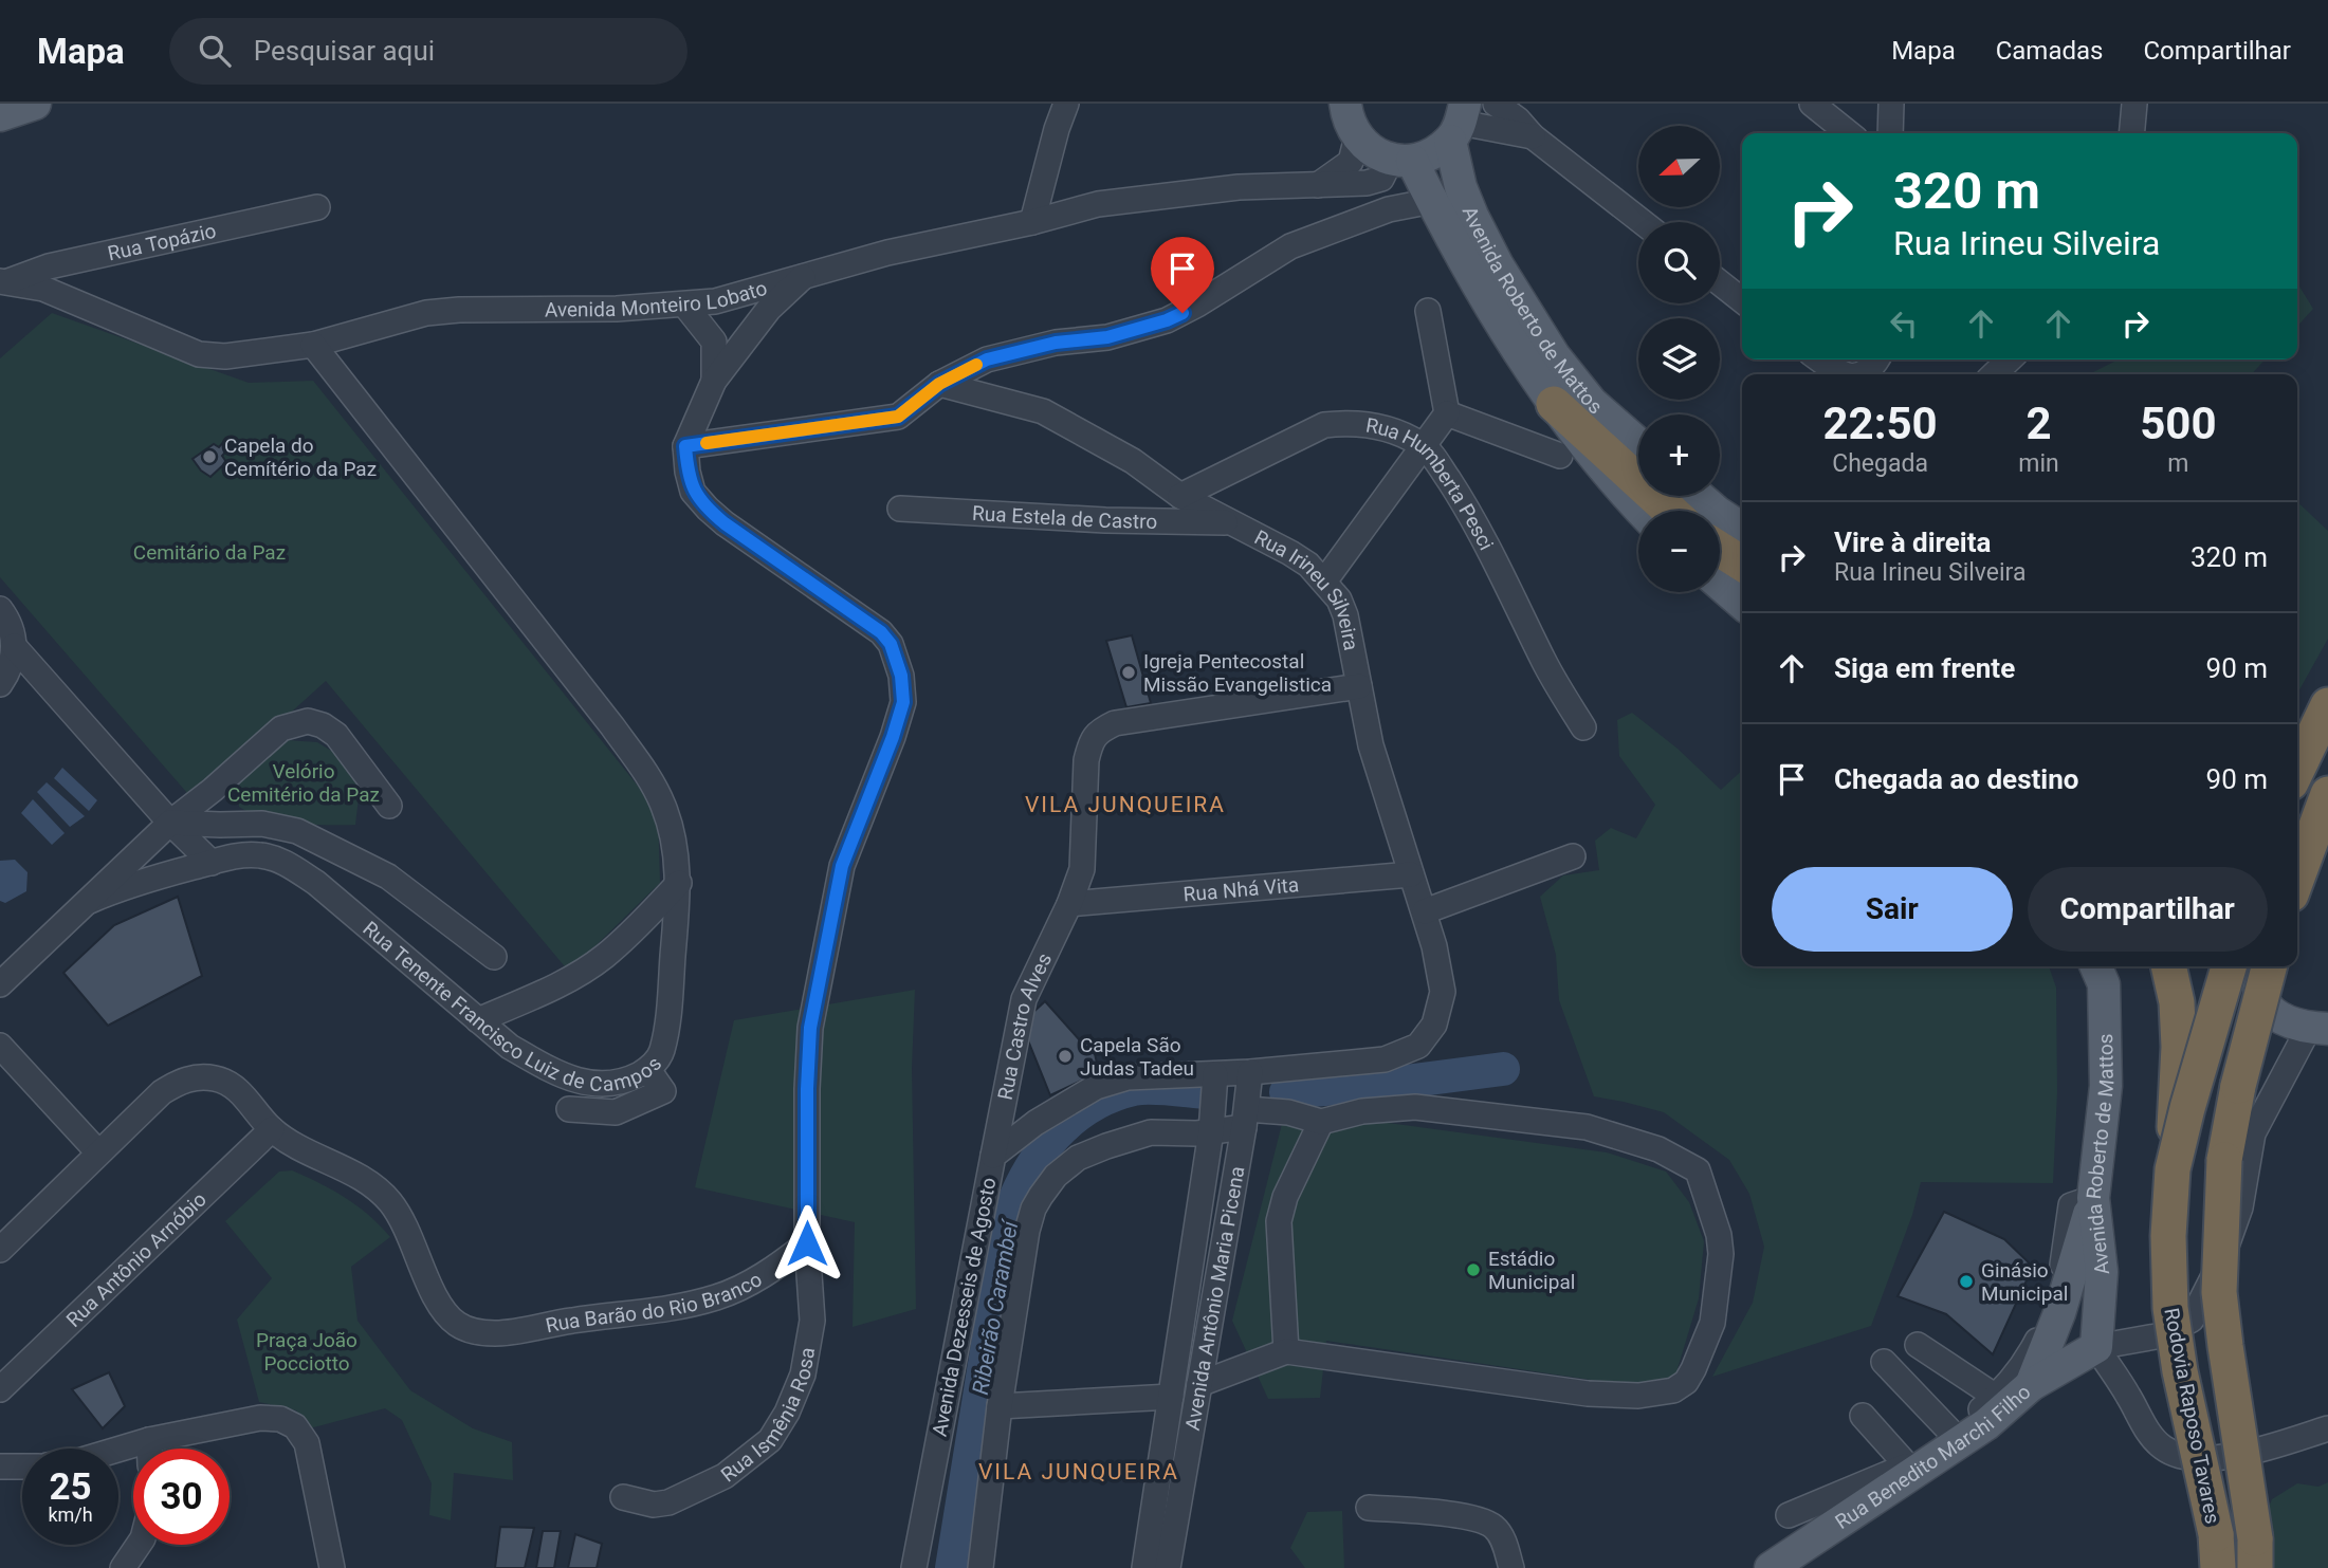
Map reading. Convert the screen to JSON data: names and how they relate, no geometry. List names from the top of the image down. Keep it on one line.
{"streets":{"highway":["Rodovia Raposo Tavares"],"main road":["Avenida Roberto de Mattos","Rua Benedito Marchi Filho"],"street":["Rua Topázio","Avenida Monteiro Lobato","Rua Humberta Pesci","Rua Estela de Castro","Rua Irineu Silveira","Rua Nhá Vita","Rua Tenente Francisco Luiz de Campos","Rua Castro Alves","Rua Antônio Arnóbio","Avenida Antônio Maria Picena","Rua Barão do Rio Branco","Avenida Dezesseis de Agosto","Rua Ismênia Rosa"]},"crossings":[["Rua Topázio","Avenida Monteiro Lobato"],["Avenida Monteiro Lobato","Avenida Roberto de Mattos"],["Avenida Monteiro Lobato","Rua Tenente Francisco Luiz de Campos"],["Avenida Roberto de Mattos","Rua Benedito Marchi Filho"],["Rua Humberta Pesci","Rua Irineu Silveira"],["Rua Estela de Castro","Rua Irineu Silveira"],["Rua Irineu Silveira","Rua Nhá Vita"],["Rua Irineu Silveira","Rua Castro Alves"],["Rua Irineu Silveira","Avenida Antônio Maria Picena"],["Rua Irineu Silveira","Avenida Dezesseis de Agosto"],["Rua Nhá Vita","Rua Castro Alves"],["Rua Castro Alves","Avenida Dezesseis de Agosto"],["Rua Antônio Arnóbio","Rua Barão do Rio Branco"],["Avenida Antônio Maria Picena","Avenida Dezesseis de Agosto"],["Rua Barão do Rio Branco","Rua Ismênia Rosa"]],"districts":["VILA JUNQUEIRA","VILA JUNQUEIRA"],"water":["Ribeirão Carambeí"],"parks":["Cemitário da Paz","Velório Cemitério da Paz","Praça João Pocciotto"],"places":["Capela do Cemítério da Paz","Igreja Pentecostal Missão Evangelistica","Capela São Judas Tadeu","Estádio Municipal","Ginásio Municipal"],"north":"left","page":{"header":"Mapa","search":"Pesquisar aqui","nav":["Mapa","Camadas","Compartilhar"],"map_buttons":["+","−"],"turn":["320 m","Rua Irineu Silveira"],"eta":["22:50","Chegada","2","min","500","m"],"list":[{"name":"Vire à direita","note":"Rua Irineu Silveira","value":"320 m"},{"name":"Siga em frente","value":"90 m"},{"name":"Chegada ao destino","value":"90 m"}],"buttons":["Sair","Compartilhar"],"speed":"25 km/h","limit":"30"}}
